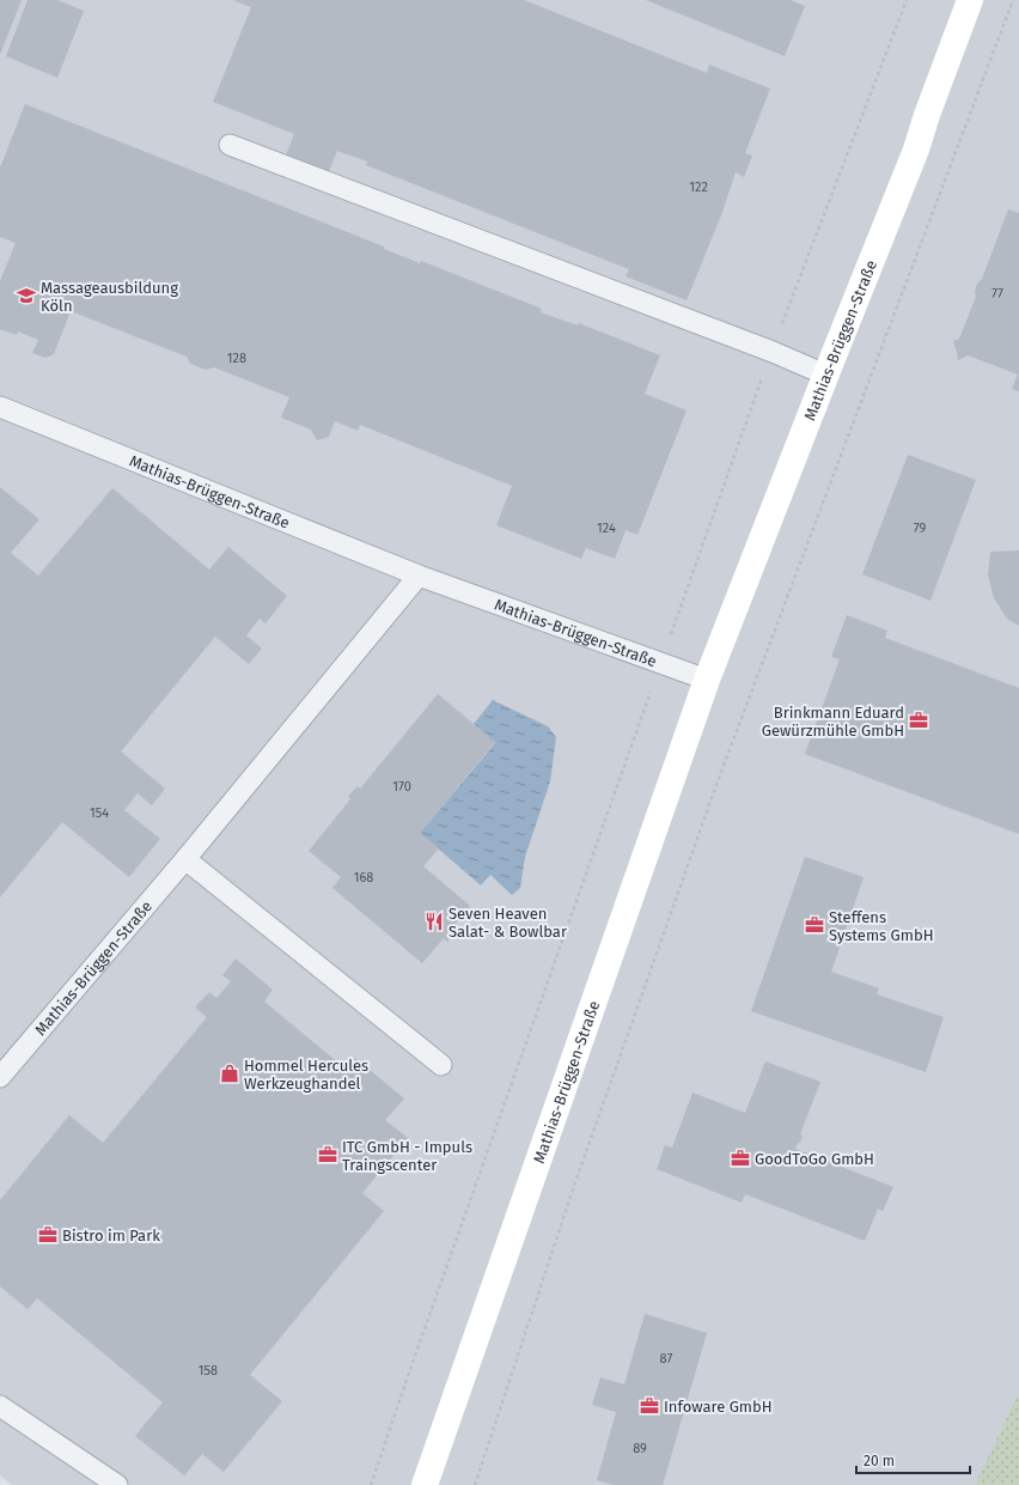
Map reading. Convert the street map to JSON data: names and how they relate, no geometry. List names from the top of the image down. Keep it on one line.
{"streets":{"street":["Mathias-Brüggen-Straße"]},"places":{"school or university":["Massageausbildung Köln"],"office":["Brinkmann Eduard Gewürzmühle GmbH","Steffens Systems GmbH","ITC GmbH - Impuls Traingscenter","GoodToGo GmbH","Bistro im Park","Infoware GmbH"],"restaurant":["Seven Heaven Salat- & Bowlbar"],"shop":["Hommel Hercules Werkzeughandel"]},"house_numbers":["122","77","128","124","79","170","154","168","87","158","89"],"scale_bar":"20 m"}
